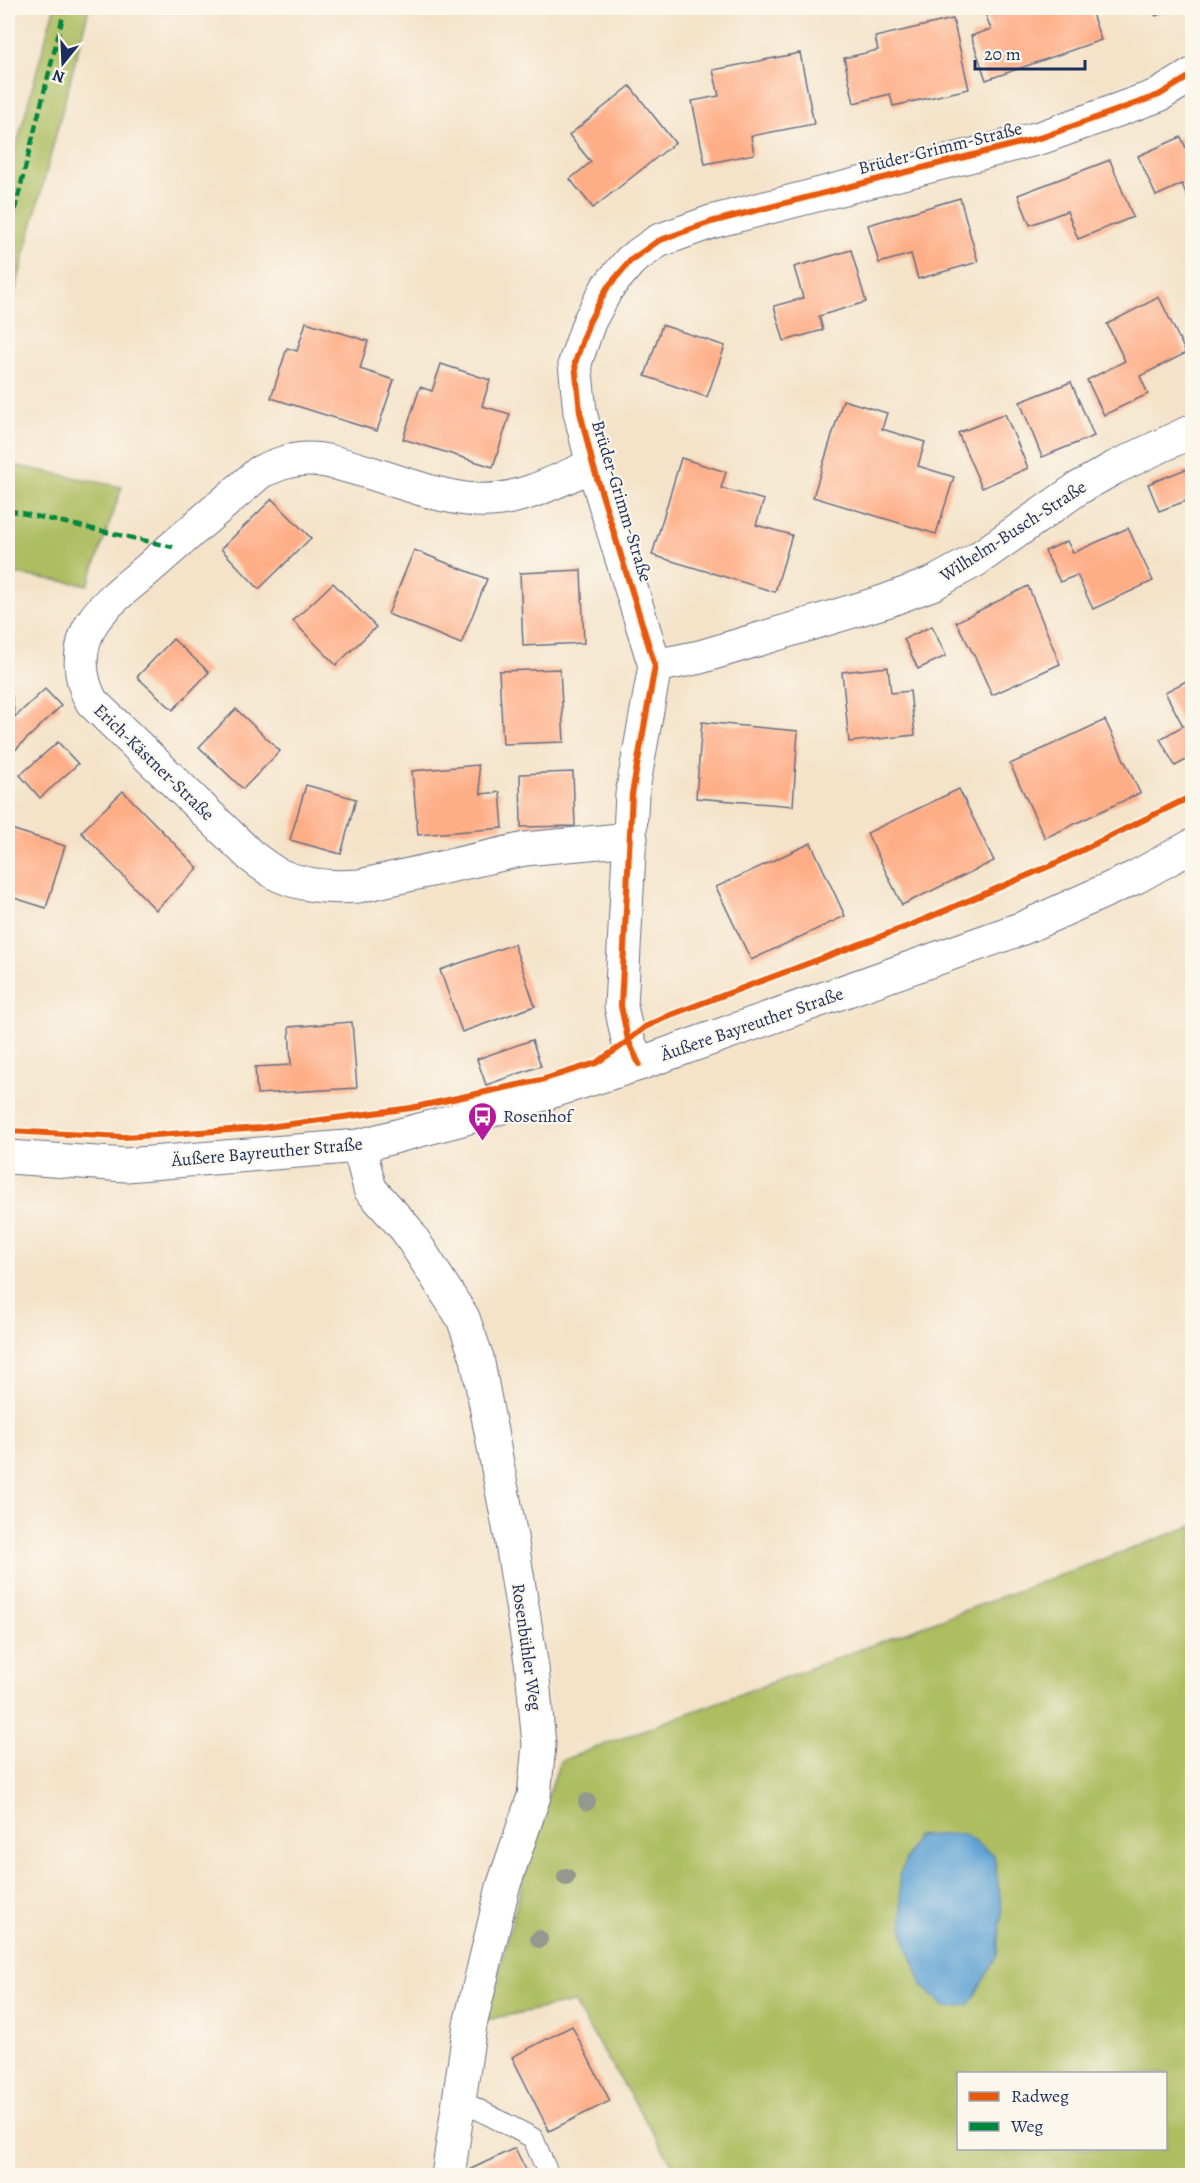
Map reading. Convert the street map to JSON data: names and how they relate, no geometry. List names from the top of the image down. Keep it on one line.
{"streets":{"street":["Brüder-Grimm-Straße","Wilhelm-Busch-Straße","Erich-Kästner-Straße","Äußere Bayreuther Straße","Rosenbühler Weg"]},"crossings":[["Brüder-Grimm-Straße","Wilhelm-Busch-Straße"],["Brüder-Grimm-Straße","Erich-Kästner-Straße"],["Brüder-Grimm-Straße","Äußere Bayreuther Straße"],["Äußere Bayreuther Straße","Rosenbühler Weg"]],"places":{"bus stop":["Rosenhof"]},"legend":["Radweg","Weg"],"scale_bar":"20 m","north":"bottom"}
